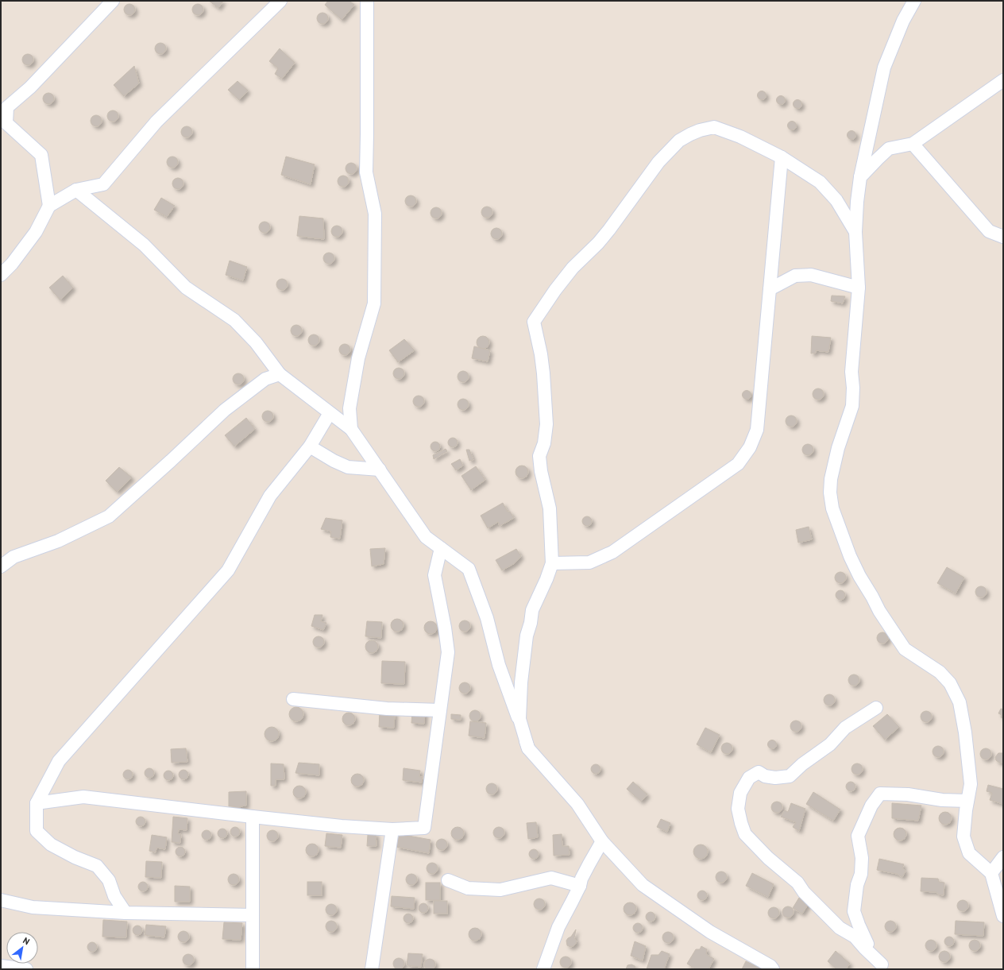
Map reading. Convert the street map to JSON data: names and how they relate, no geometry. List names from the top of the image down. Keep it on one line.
{"north":"top right"}
